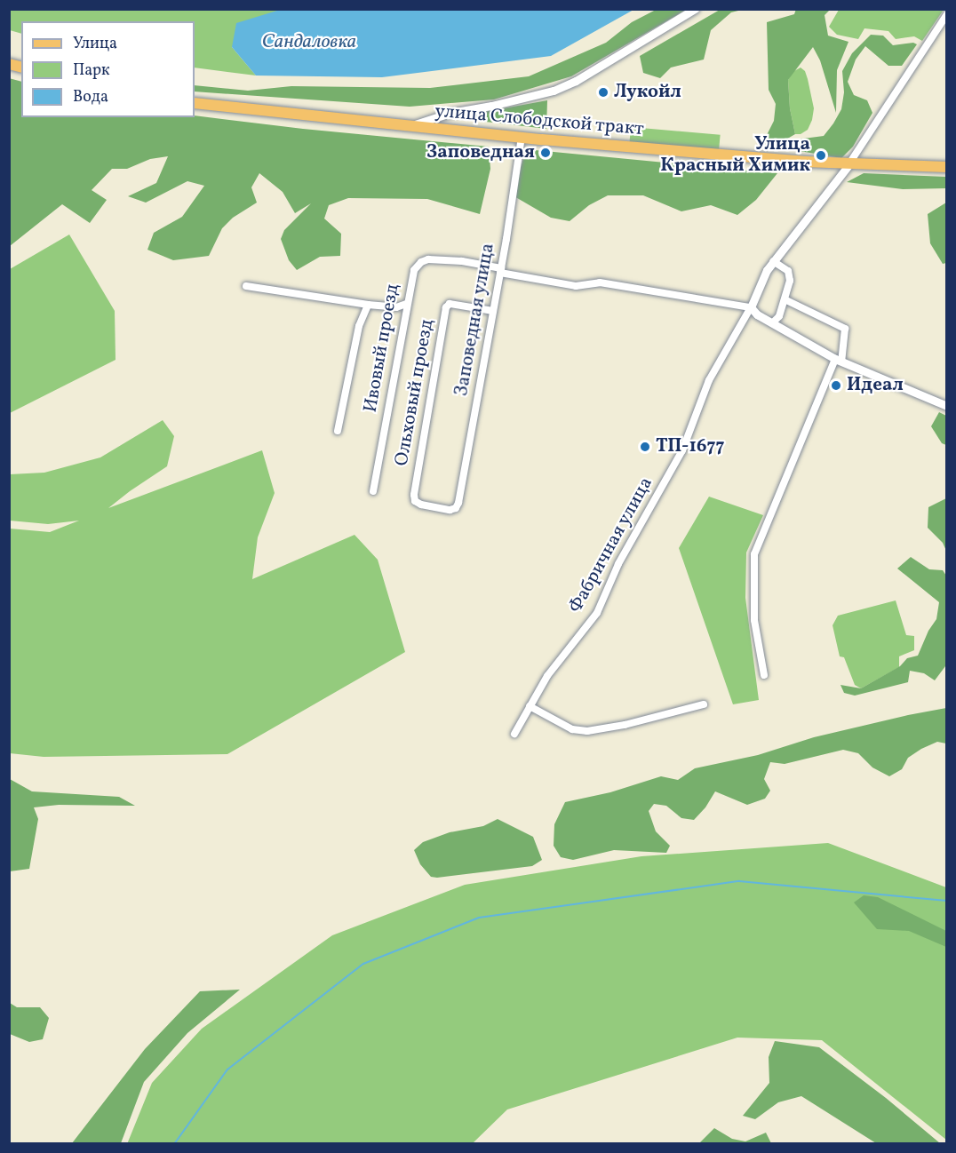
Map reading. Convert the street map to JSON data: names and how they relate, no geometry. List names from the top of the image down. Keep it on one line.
{"streets":{"main road":["улица Слободской тракт"],"street":["Заповедная улица","Ивовый проезд","Ольховый проезд","Фабричная улица"]},"crossings":[["улица Слободской тракт","Заповедная улица"],["Заповедная улица","Ивовый проезд"],["Заповедная улица","Ольховый проезд"]],"water":["Сандаловка"],"places":["Лукойл","Заповедная","Улица Красный Химик","Идеал","ТП-1677"],"legend":["Улица","Парк","Вода"]}
